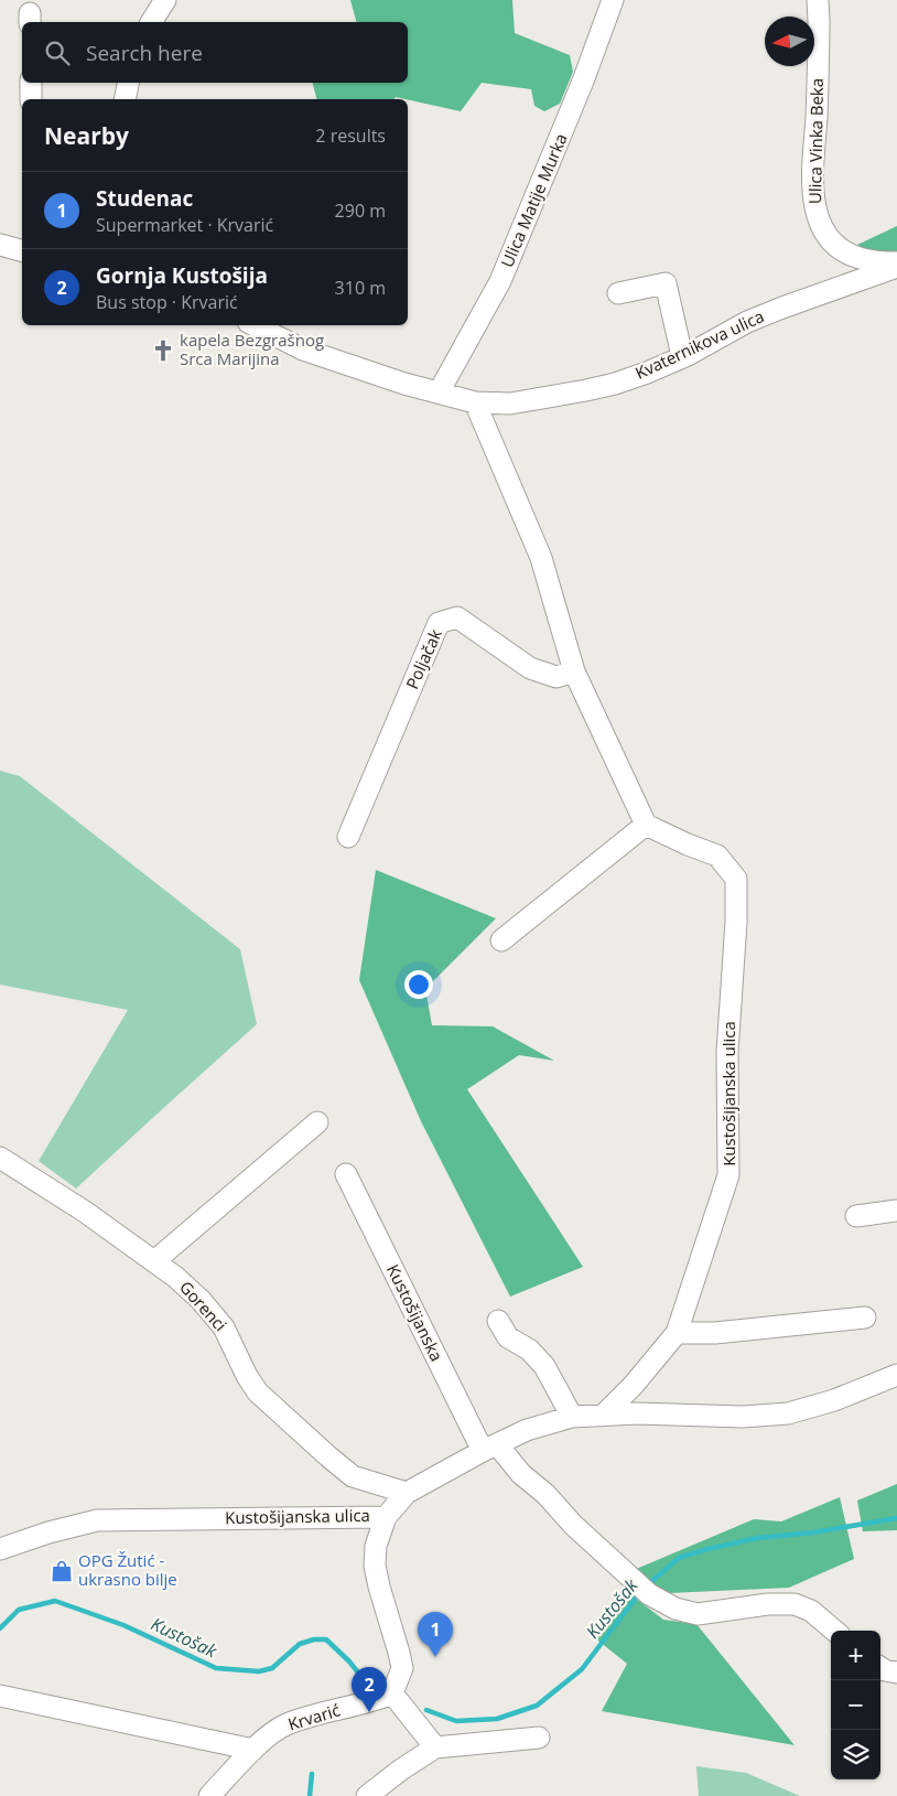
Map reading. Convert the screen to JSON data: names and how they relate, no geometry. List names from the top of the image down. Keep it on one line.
{"streets":{"street":["Ulica Vinka Beka","Ulica Matije Murka","Kvaternikova ulica","Poljačak","Kustošijanska ulica","Gorenci","Kustošijanska","Krvarić"]},"crossings":[["Ulica Vinka Beka","Kvaternikova ulica"],["Ulica Matije Murka","Kvaternikova ulica"],["Kustošijanska ulica","Gorenci"],["Kustošijanska ulica","Kustošijanska"]],"water":["Kustošak"],"places":{"church":["kapela Bezgrašnog Srca Marijina"],"shop":["OPG Žutić - ukrasno bilje"]},"north":"left","page":{"search":"Search here","heading":["Nearby","2 results"],"list":[{"mark":"1","name":"Studenac","note":"Supermarket · Krvarić","value":"290 m"},{"mark":"2","name":"Gornja Kustošija","note":"Bus stop · Krvarić","value":"310 m"}],"pins":["1","2"],"map_buttons":["+","−"]}}
